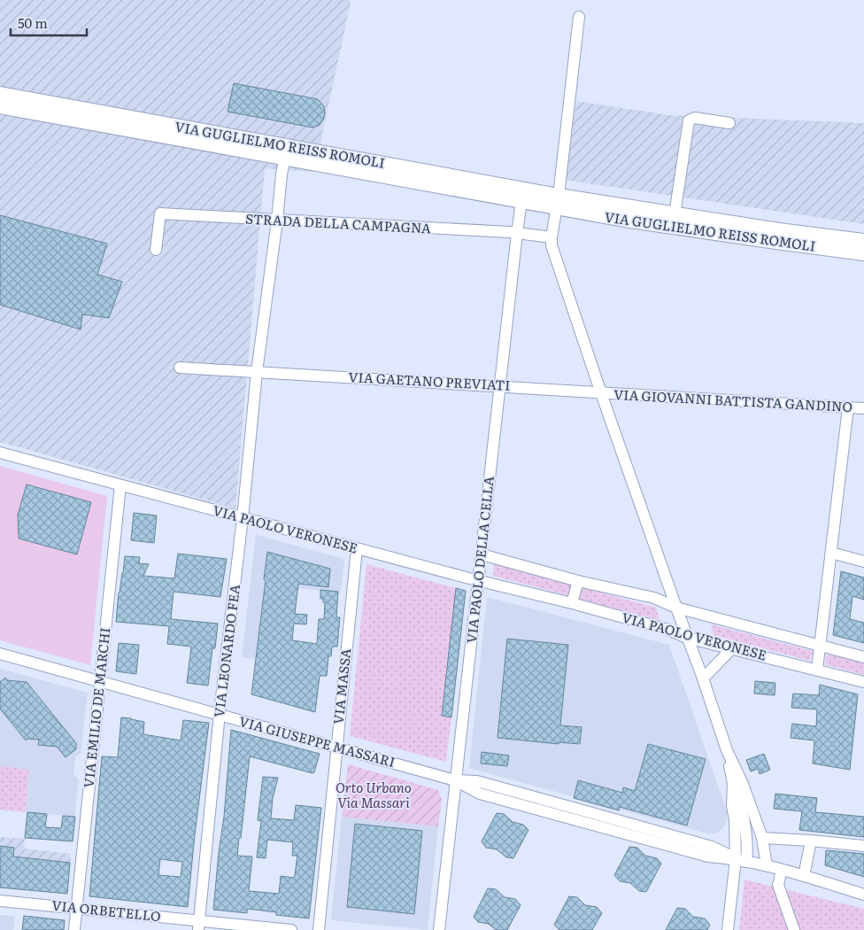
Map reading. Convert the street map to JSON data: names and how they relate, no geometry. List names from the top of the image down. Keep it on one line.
{"streets":{"main road":["VIA GUGLIELMO REISS ROMOLI"],"street":["STRADA DELLA CAMPAGNA","VIA GAETANO PREVIATI","VIA GIOVANNI BATTISTA GANDINO","VIA PAOLO VERONESE","VIA PAOLO DELLA CELLA","VIA LEONARDO FEA","VIA MASSA","VIA EMILIO DE MARCHI","VIA GIUSEPPE MASSARI","VIA ORBETELLO"]},"crossings":[["VIA GUGLIELMO REISS ROMOLI","VIA GIOVANNI BATTISTA GANDINO"],["VIA GUGLIELMO REISS ROMOLI","VIA PAOLO DELLA CELLA"],["VIA GUGLIELMO REISS ROMOLI","VIA LEONARDO FEA"],["STRADA DELLA CAMPAGNA","VIA GIOVANNI BATTISTA GANDINO"],["STRADA DELLA CAMPAGNA","VIA PAOLO DELLA CELLA"],["STRADA DELLA CAMPAGNA","VIA LEONARDO FEA"],["VIA GAETANO PREVIATI","VIA GIOVANNI BATTISTA GANDINO"],["VIA GAETANO PREVIATI","VIA PAOLO DELLA CELLA"],["VIA GAETANO PREVIATI","VIA LEONARDO FEA"],["VIA GIOVANNI BATTISTA GANDINO","VIA PAOLO VERONESE"],["VIA GIOVANNI BATTISTA GANDINO","VIA GIUSEPPE MASSARI"],["VIA PAOLO VERONESE","VIA PAOLO DELLA CELLA"],["VIA PAOLO VERONESE","VIA LEONARDO FEA"],["VIA PAOLO VERONESE","VIA MASSA"],["VIA PAOLO VERONESE","VIA EMILIO DE MARCHI"],["VIA PAOLO DELLA CELLA","VIA GIUSEPPE MASSARI"],["VIA LEONARDO FEA","VIA GIUSEPPE MASSARI"],["VIA LEONARDO FEA","VIA ORBETELLO"],["VIA MASSA","VIA GIUSEPPE MASSARI"],["VIA EMILIO DE MARCHI","VIA GIUSEPPE MASSARI"],["VIA EMILIO DE MARCHI","VIA ORBETELLO"]],"parks":["Orto Urbano Via Massari"],"scale_bar":"50 m"}
